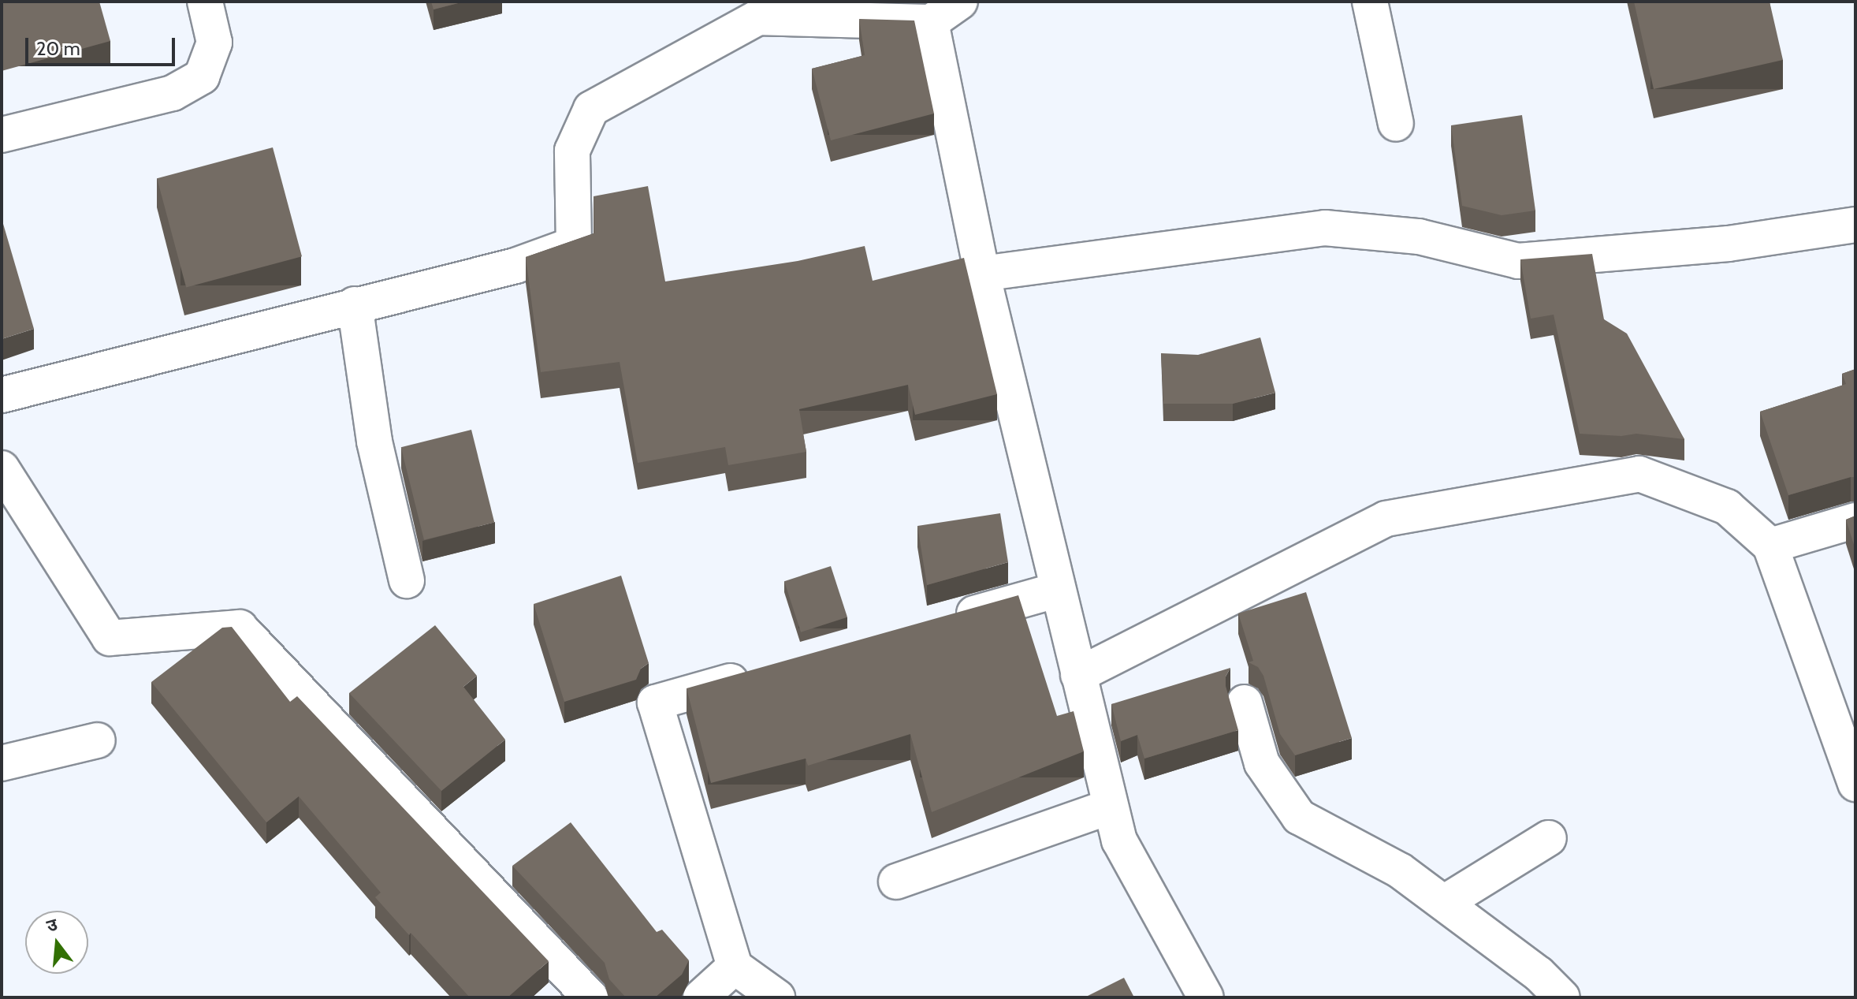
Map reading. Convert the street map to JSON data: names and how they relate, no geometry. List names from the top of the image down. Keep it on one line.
{"scale_bar":"20 m","north":"top"}
